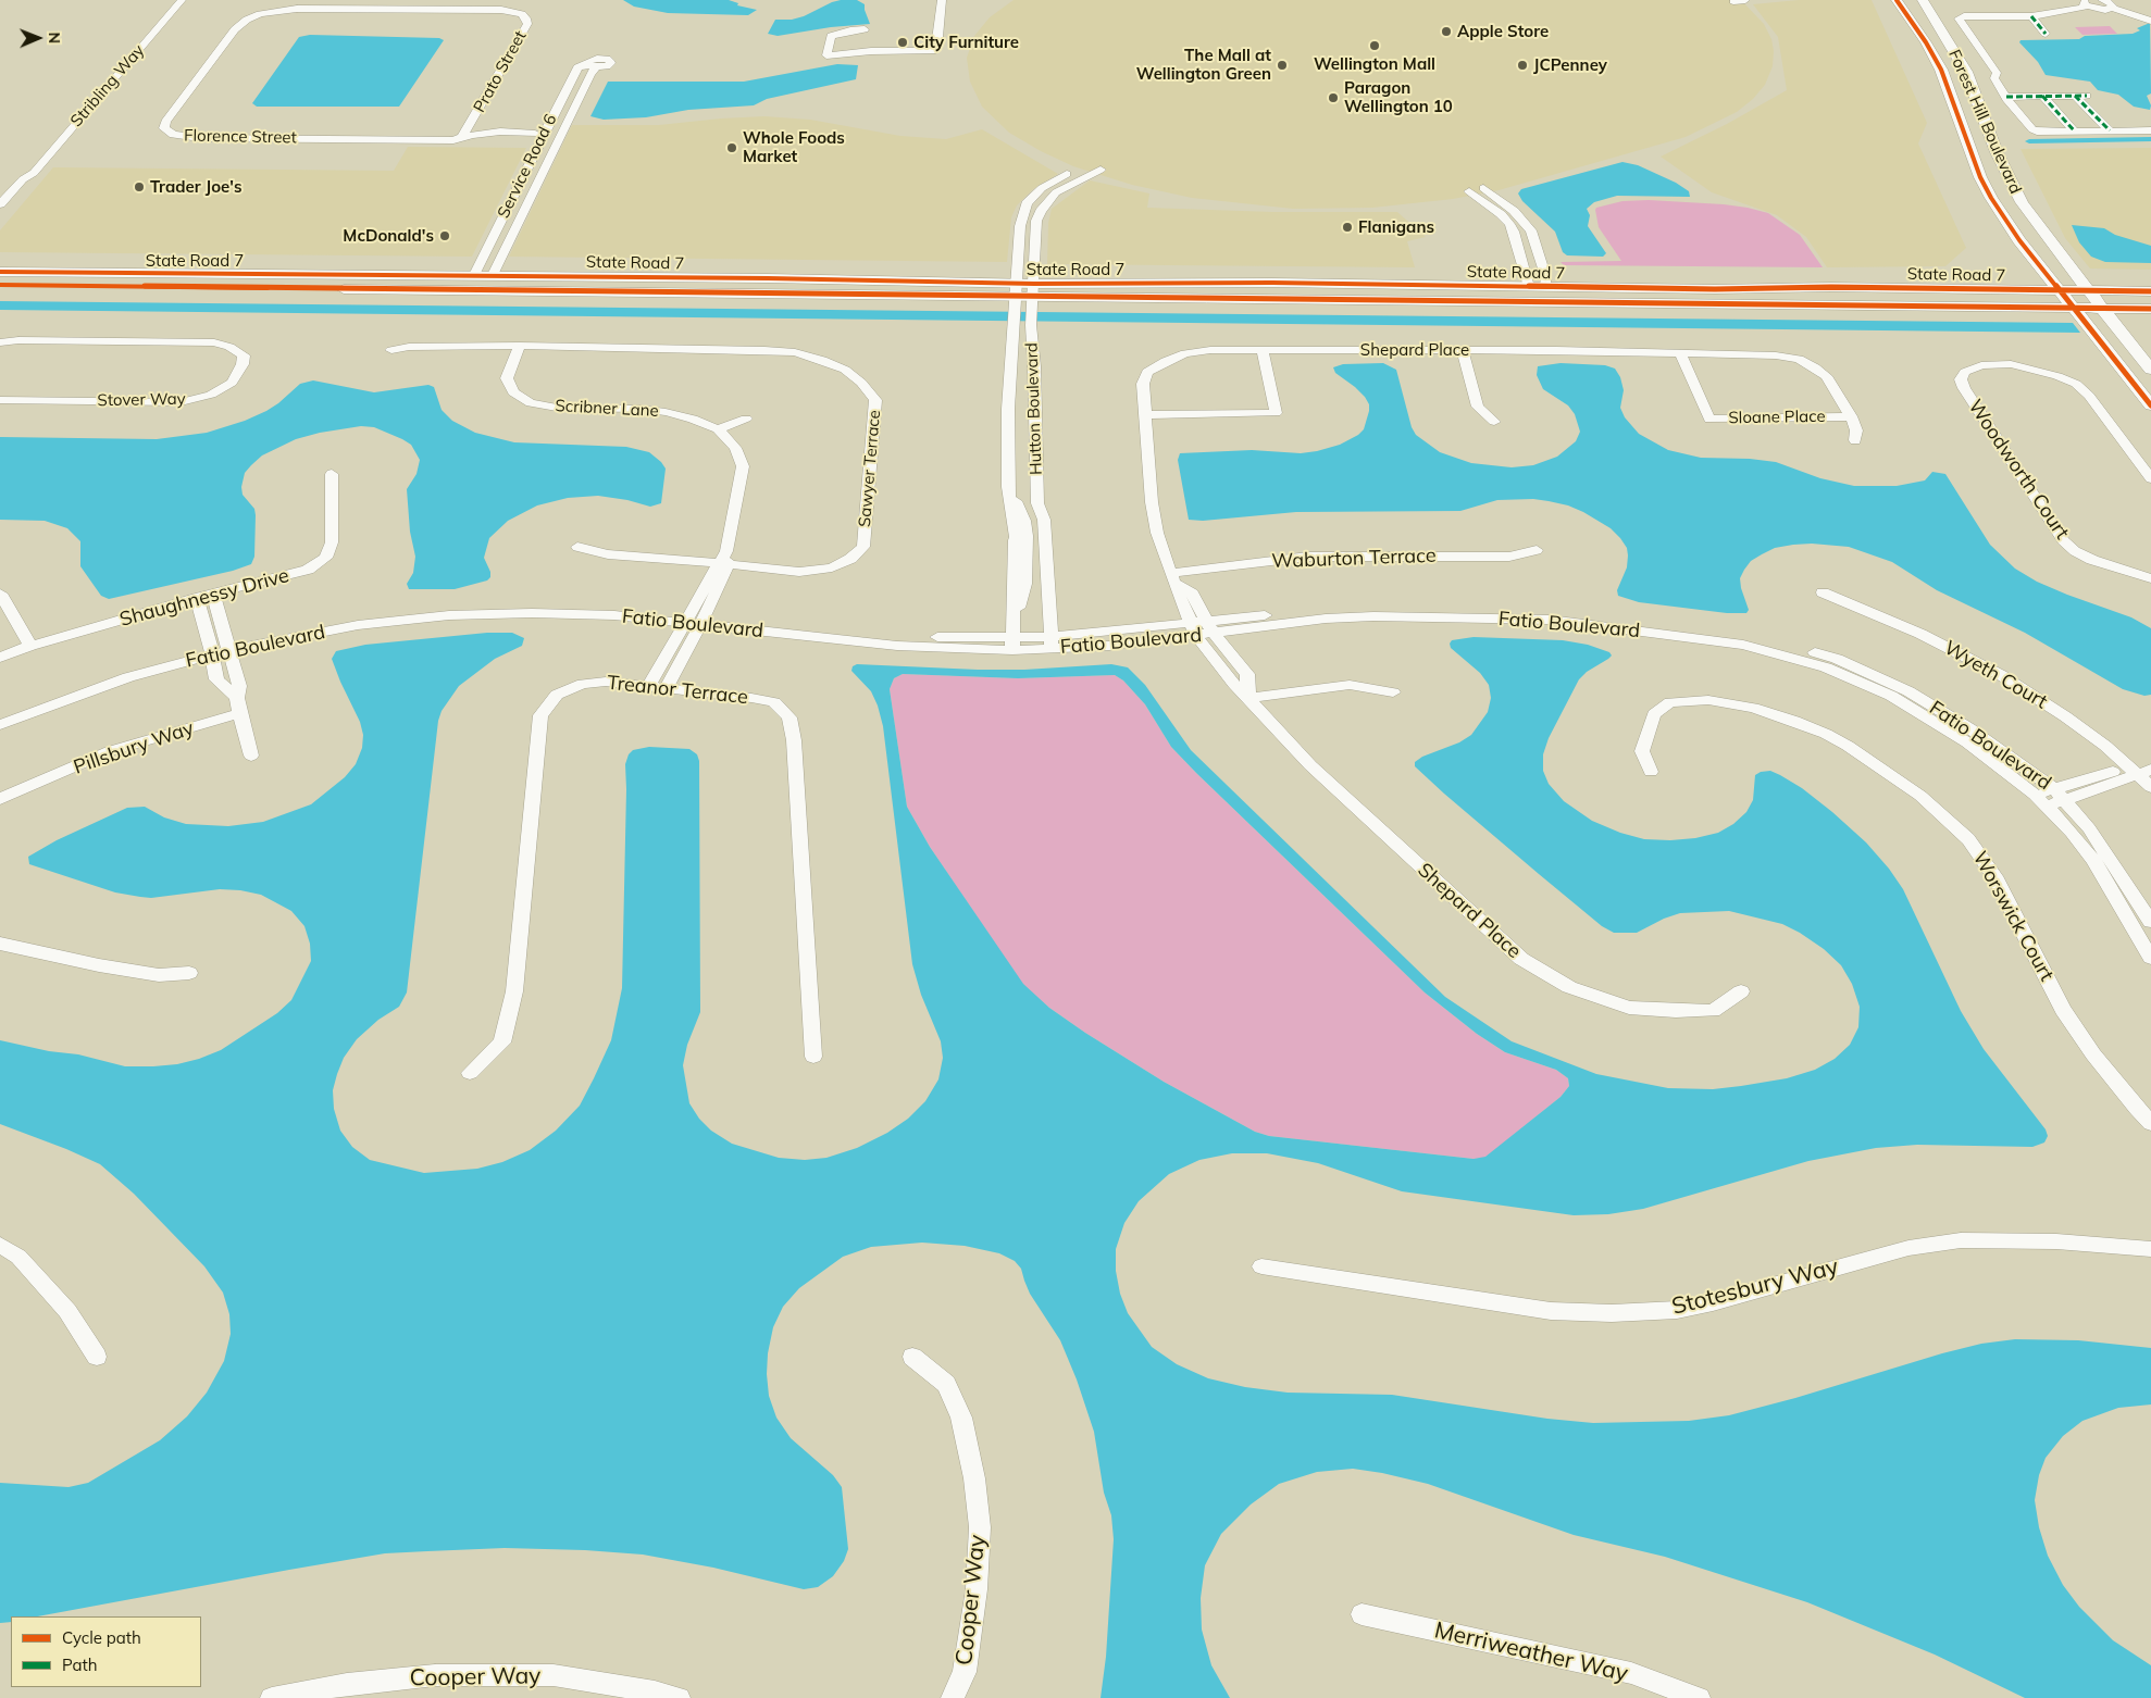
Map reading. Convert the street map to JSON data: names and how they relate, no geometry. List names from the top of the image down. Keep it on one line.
{"streets":{"main road":["Forest Hill Boulevard","State Road 7"],"street":["Prato Street","Stribling Way","Florence Street","Service Road 6","Shepard Place","Stover Way","Scribner Lane","Hutton Boulevard","Sloane Place","Sawyer Terrace","Woodworth Court","Waburton Terrace","Shaughnessy Drive","Fatio Boulevard","Wyeth Court","Treanor Terrace","Pillsbury Way","Worswick Court","Stotesbury Way","Cooper Way","Merriweather Way"]},"crossings":[["Prato Street","Florence Street"],["Forest Hill Boulevard","State Road 7"],["Florence Street","Service Road 6"],["Service Road 6","State Road 7"],["State Road 7","Hutton Boulevard"],["Shepard Place","Sloane Place"],["Shepard Place","Waburton Terrace"],["Shepard Place","Fatio Boulevard"],["Scribner Lane","Sawyer Terrace"],["Scribner Lane","Fatio Boulevard"],["Scribner Lane","Treanor Terrace"],["Hutton Boulevard","Fatio Boulevard"]],"places":["Apple Store","City Furniture","Wellington Mall","The Mall at Wellington Green","JCPenney","Paragon Wellington 10","Whole Foods Market","Trader Joe's","Flanigans","McDonald's"],"legend":["Cycle path","Path"],"north":"right"}
